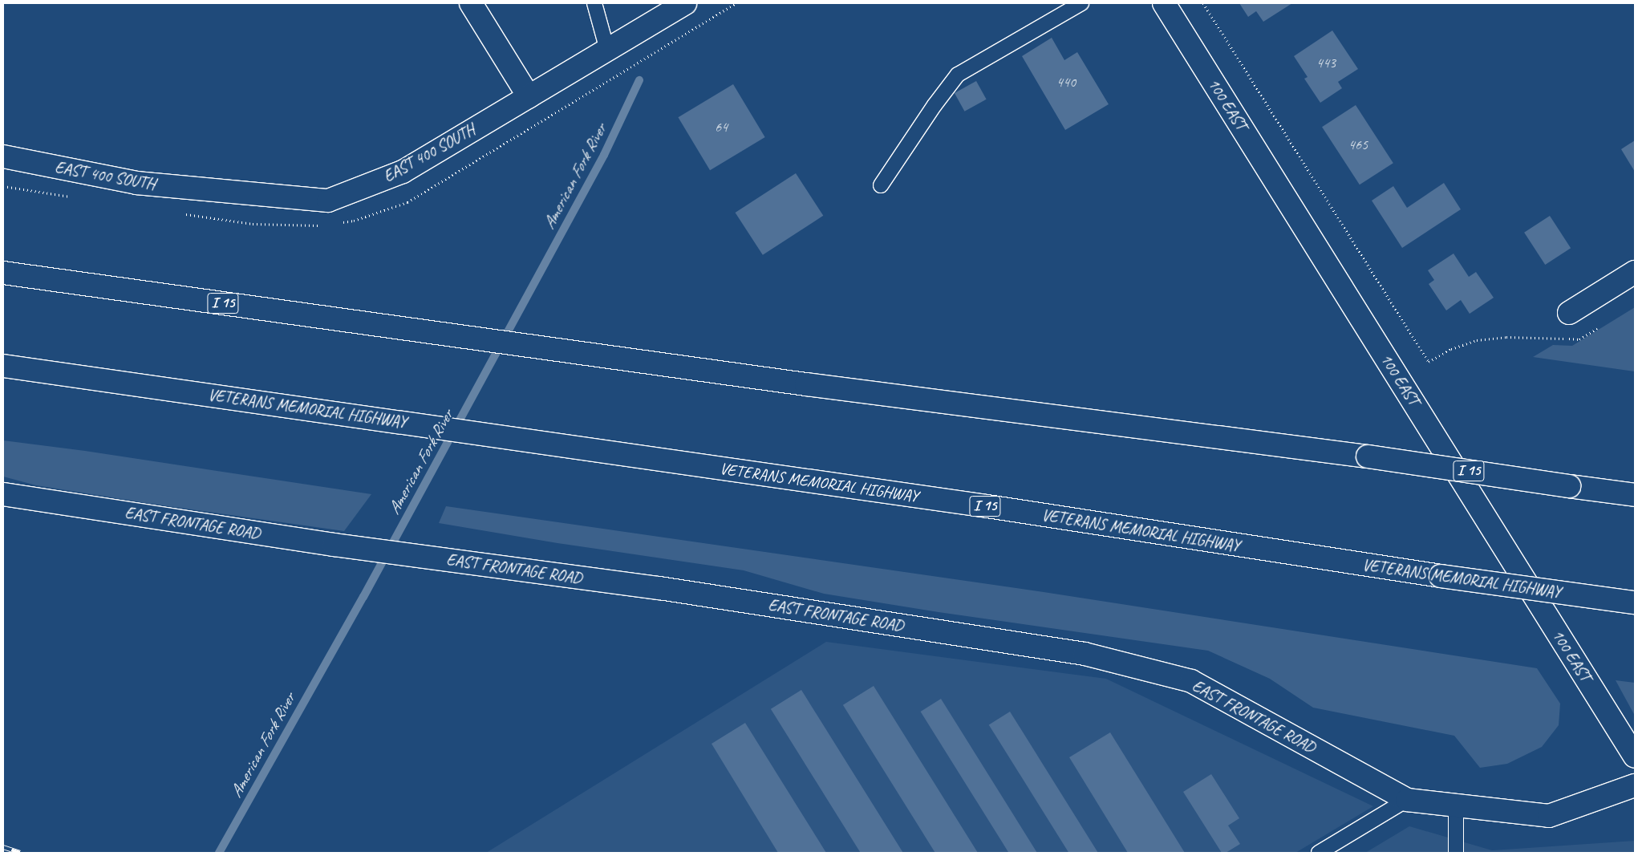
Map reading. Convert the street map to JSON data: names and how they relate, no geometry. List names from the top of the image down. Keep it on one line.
{"streets":{"main road":["100 EAST","EAST 400 SOUTH","I 15","VETERANS MEMORIAL HIGHWAY","EAST FRONTAGE ROAD"]},"water":["American Fork River"],"house_numbers":["443","440","64","465"]}
